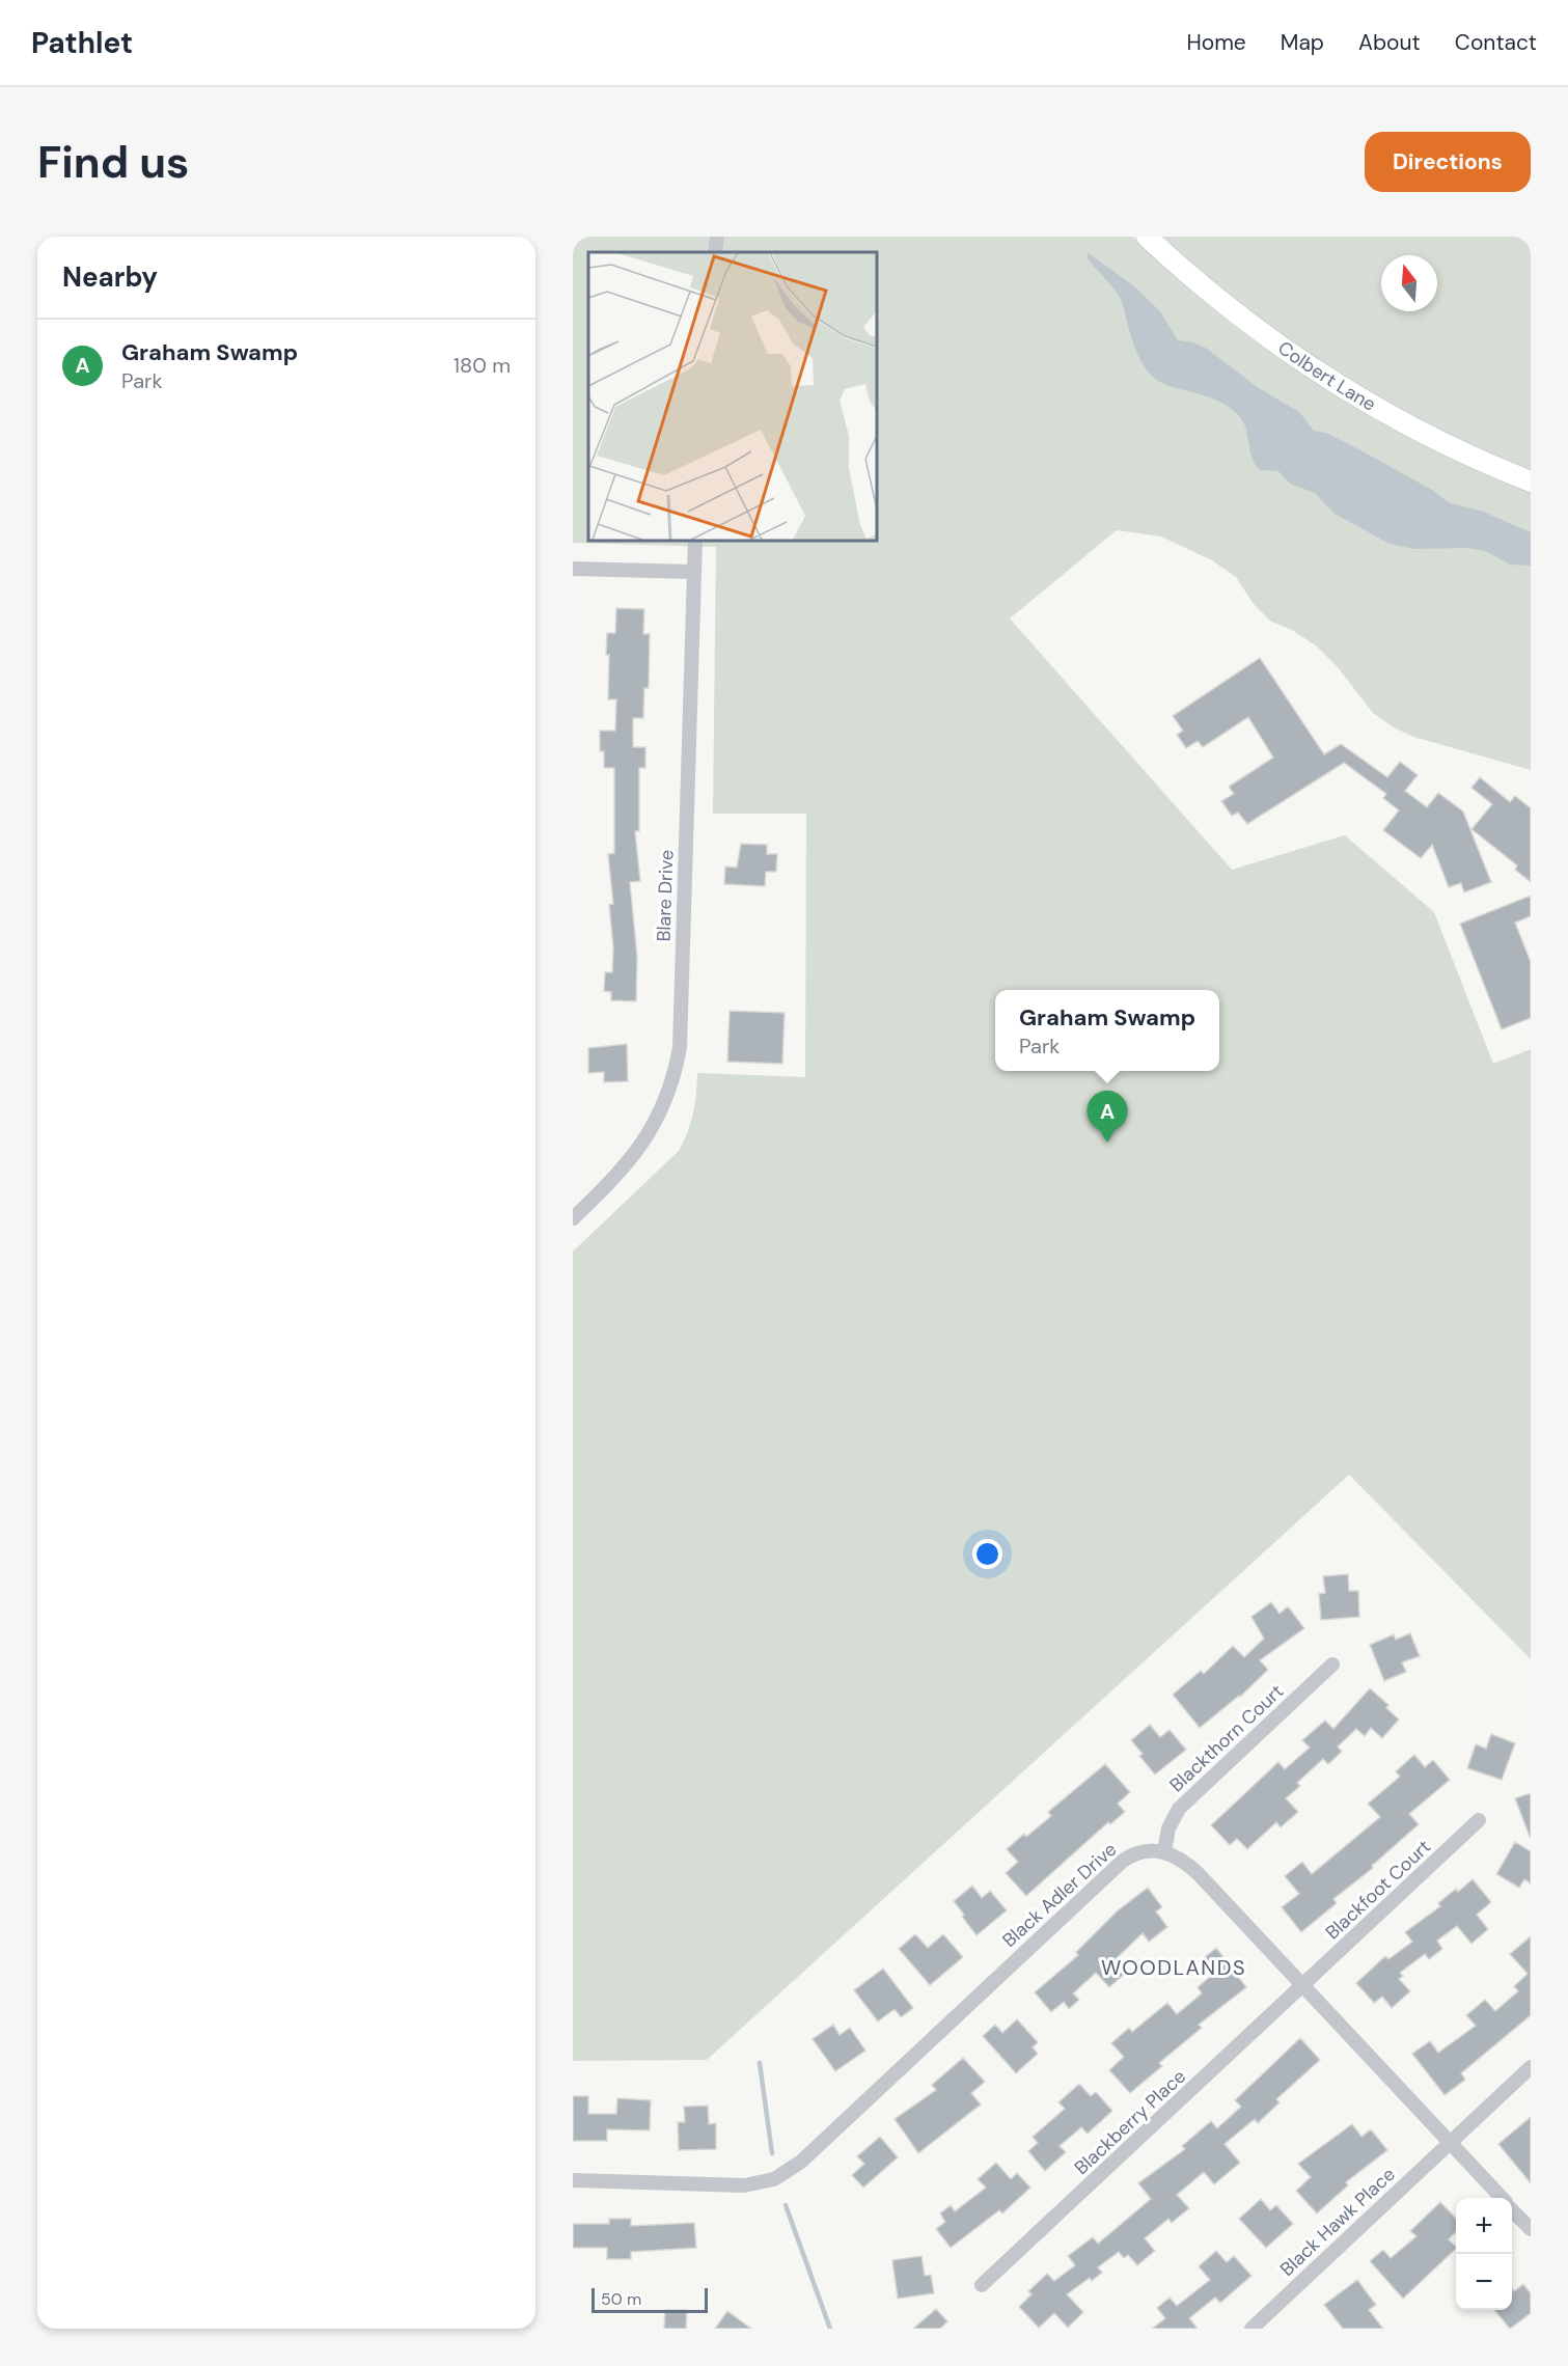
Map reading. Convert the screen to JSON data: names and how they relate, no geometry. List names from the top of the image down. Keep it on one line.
{"streets":{"street":["Colbert Lane","Blare Drive","Blackthorn Court","Blackfoot Court","Black Adler Drive","Blackberry Place","Black Hawk Place"]},"crossings":[["Blackthorn Court","Black Adler Drive"],["Blackfoot Court","Blackberry Place"]],"districts":["WOODLANDS"],"scale_bar":"50 m","north":"top","page":{"header":"Pathlet","nav":["Home","Map","About","Contact"],"buttons":"Directions","title":"Find us","heading":"Nearby","list":[{"mark":"A","name":"Graham Swamp","note":"Park","value":"180 m"}],"popup":["Graham Swamp","Park"],"pins":"A","map_buttons":["+","−"],"scale":"50 m"}}
